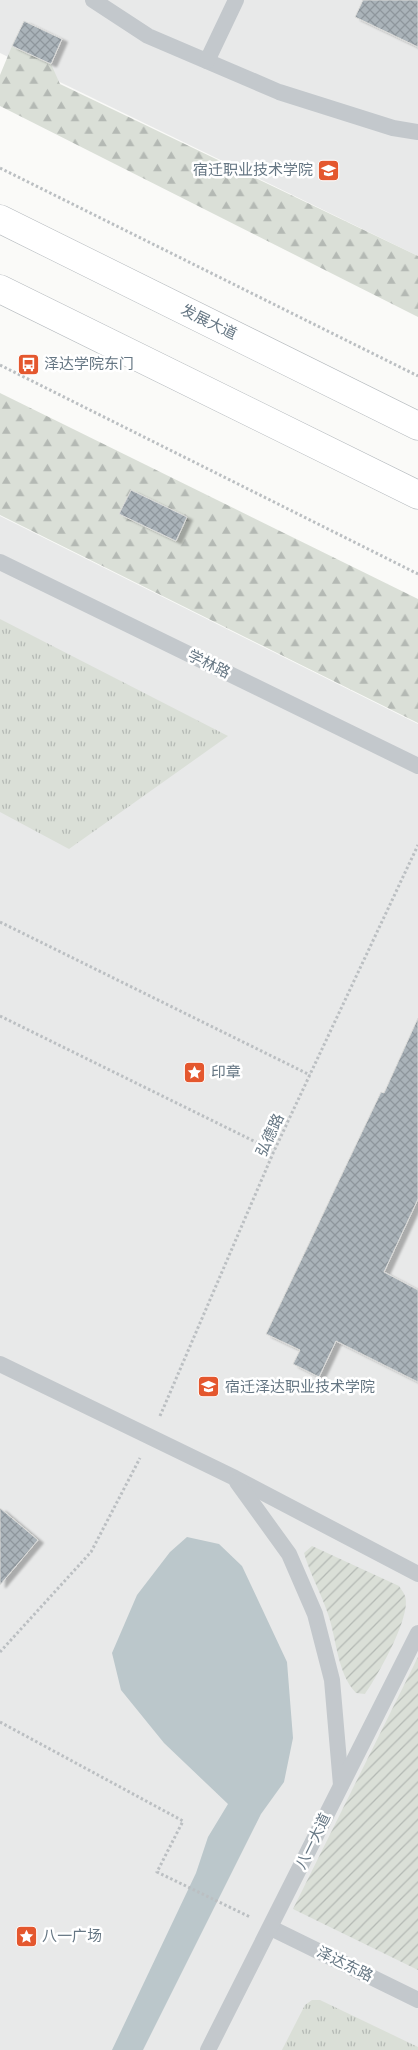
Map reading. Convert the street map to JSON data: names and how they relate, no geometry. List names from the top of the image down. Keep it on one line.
{"streets":{"main road":["发展大道"],"lane":["学林路","八一大道","泽达东路"],"path":["弘德路"]},"crossings":[["八一大道","泽达东路"]],"places":{"school or university":["宿迁职业技术学院","宿迁泽达职业技术学院"],"bus stop":["泽达学院东门"],"place":["印章","八一广场"]}}
